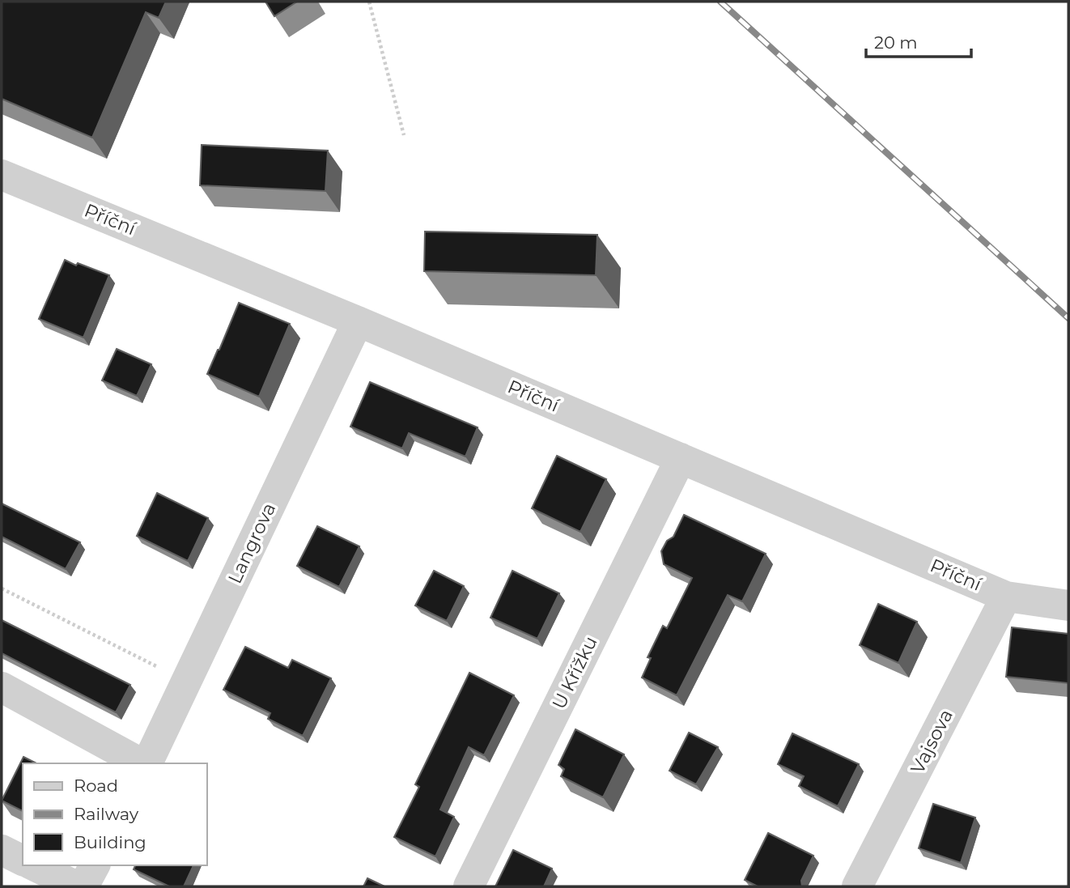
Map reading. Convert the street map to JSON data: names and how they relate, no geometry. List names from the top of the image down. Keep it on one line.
{"streets":{"street":["Příční","Langrova","U Křížku","Vajsova"]},"crossings":[["Příční","Langrova"],["Příční","U Křížku"],["Příční","Vajsova"]],"legend":["Road","Railway","Building"],"scale_bar":"20 m"}
